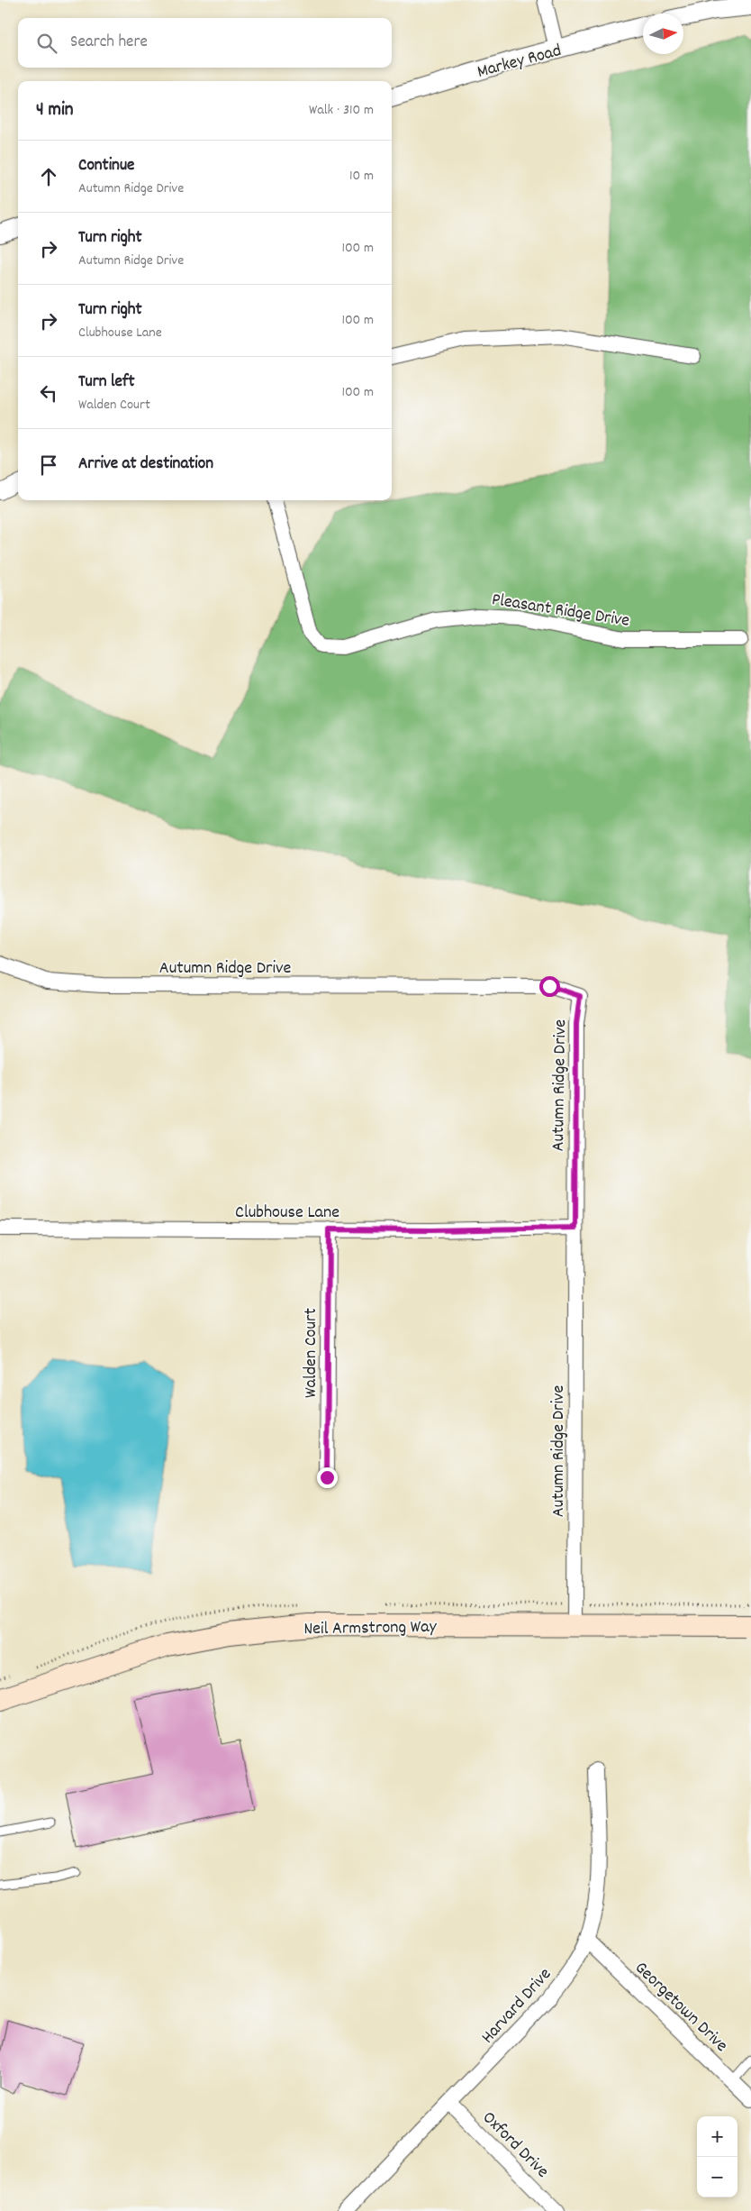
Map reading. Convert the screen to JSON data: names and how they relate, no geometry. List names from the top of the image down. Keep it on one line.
{"streets":{"main road":["Neil Armstrong Way"],"street":["Markey Road","Pleasant Ridge Drive","Autumn Ridge Drive","Clubhouse Lane","Walden Court","Harvard Drive","Georgetown Drive","Oxford Drive"]},"crossings":[["Autumn Ridge Drive","Clubhouse Lane"],["Autumn Ridge Drive","Neil Armstrong Way"],["Clubhouse Lane","Walden Court"],["Harvard Drive","Georgetown Drive"],["Harvard Drive","Oxford Drive"]],"north":"right","page":{"search":"Search here","heading":["4 min","Walk · 310 m"],"list":[["Continue","Autumn Ridge Drive","10 m"],["Turn right","Autumn Ridge Drive","100 m"],["Turn right","Clubhouse Lane","100 m"],["Turn left","Walden Court","100 m"],"Arrive at destination"],"map_buttons":["+","−"]}}
